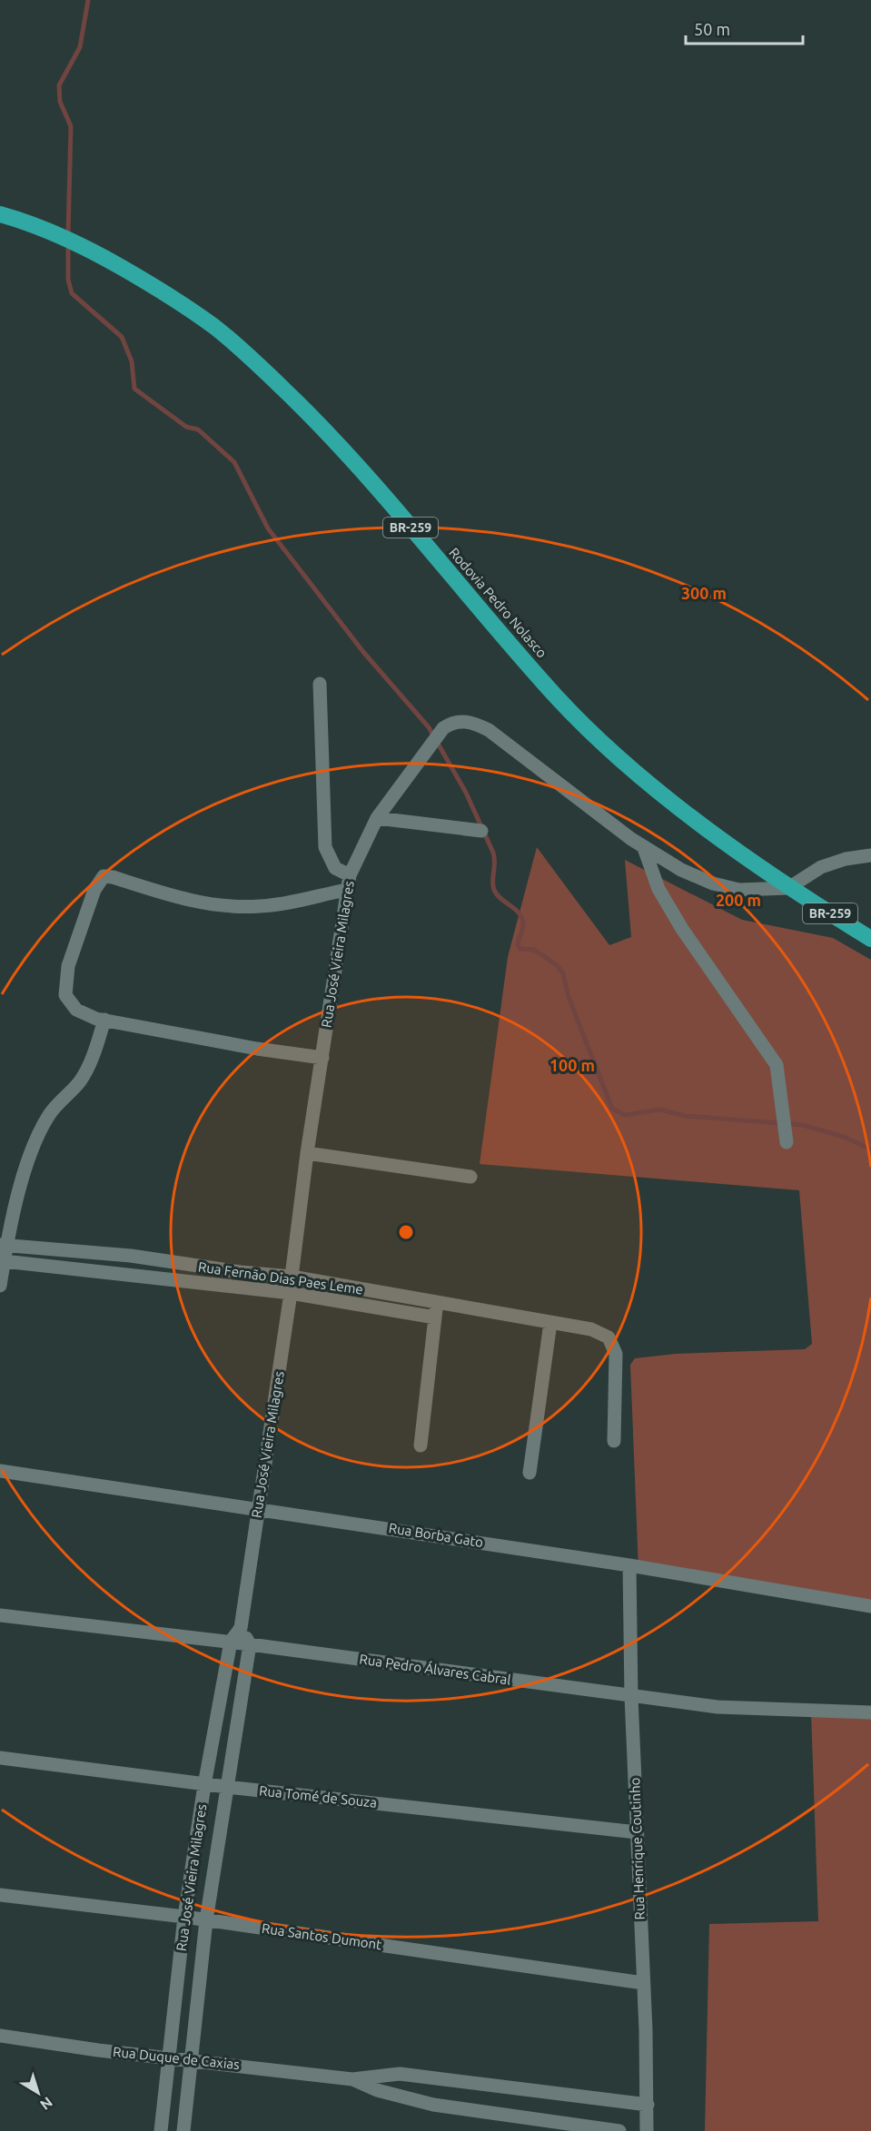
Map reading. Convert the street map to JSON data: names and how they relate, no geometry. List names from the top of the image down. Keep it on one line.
{"streets":{"highway":["BR-259","Rodovia Pedro Nolasco"],"street":["Rua José Vieira Milagres","Rua Fernão Dias Paes Leme","Rua Borba Gato","Rua Pedro Álvares Cabral","Rua Tomé de Souza","Rua Henrique Coutinho","Rua Santos Dumont","Rua Duque de Caxias"]},"crossings":[["Rodovia Pedro Nolasco","Rua José Vieira Milagres"],["Rua José Vieira Milagres","Rua Fernão Dias Paes Leme"],["Rua José Vieira Milagres","Rua Borba Gato"],["Rua José Vieira Milagres","Rua Pedro Álvares Cabral"],["Rua José Vieira Milagres","Rua Tomé de Souza"],["Rua José Vieira Milagres","Rua Santos Dumont"],["Rua José Vieira Milagres","Rua Duque de Caxias"],["Rua Borba Gato","Rua Henrique Coutinho"],["Rua Pedro Álvares Cabral","Rua Henrique Coutinho"],["Rua Tomé de Souza","Rua Henrique Coutinho"],["Rua Henrique Coutinho","Rua Santos Dumont"],["Rua Henrique Coutinho","Rua Duque de Caxias"]],"scale_bar":"50 m","north":"bottom right","rings":["300 m","200 m","100 m"]}
